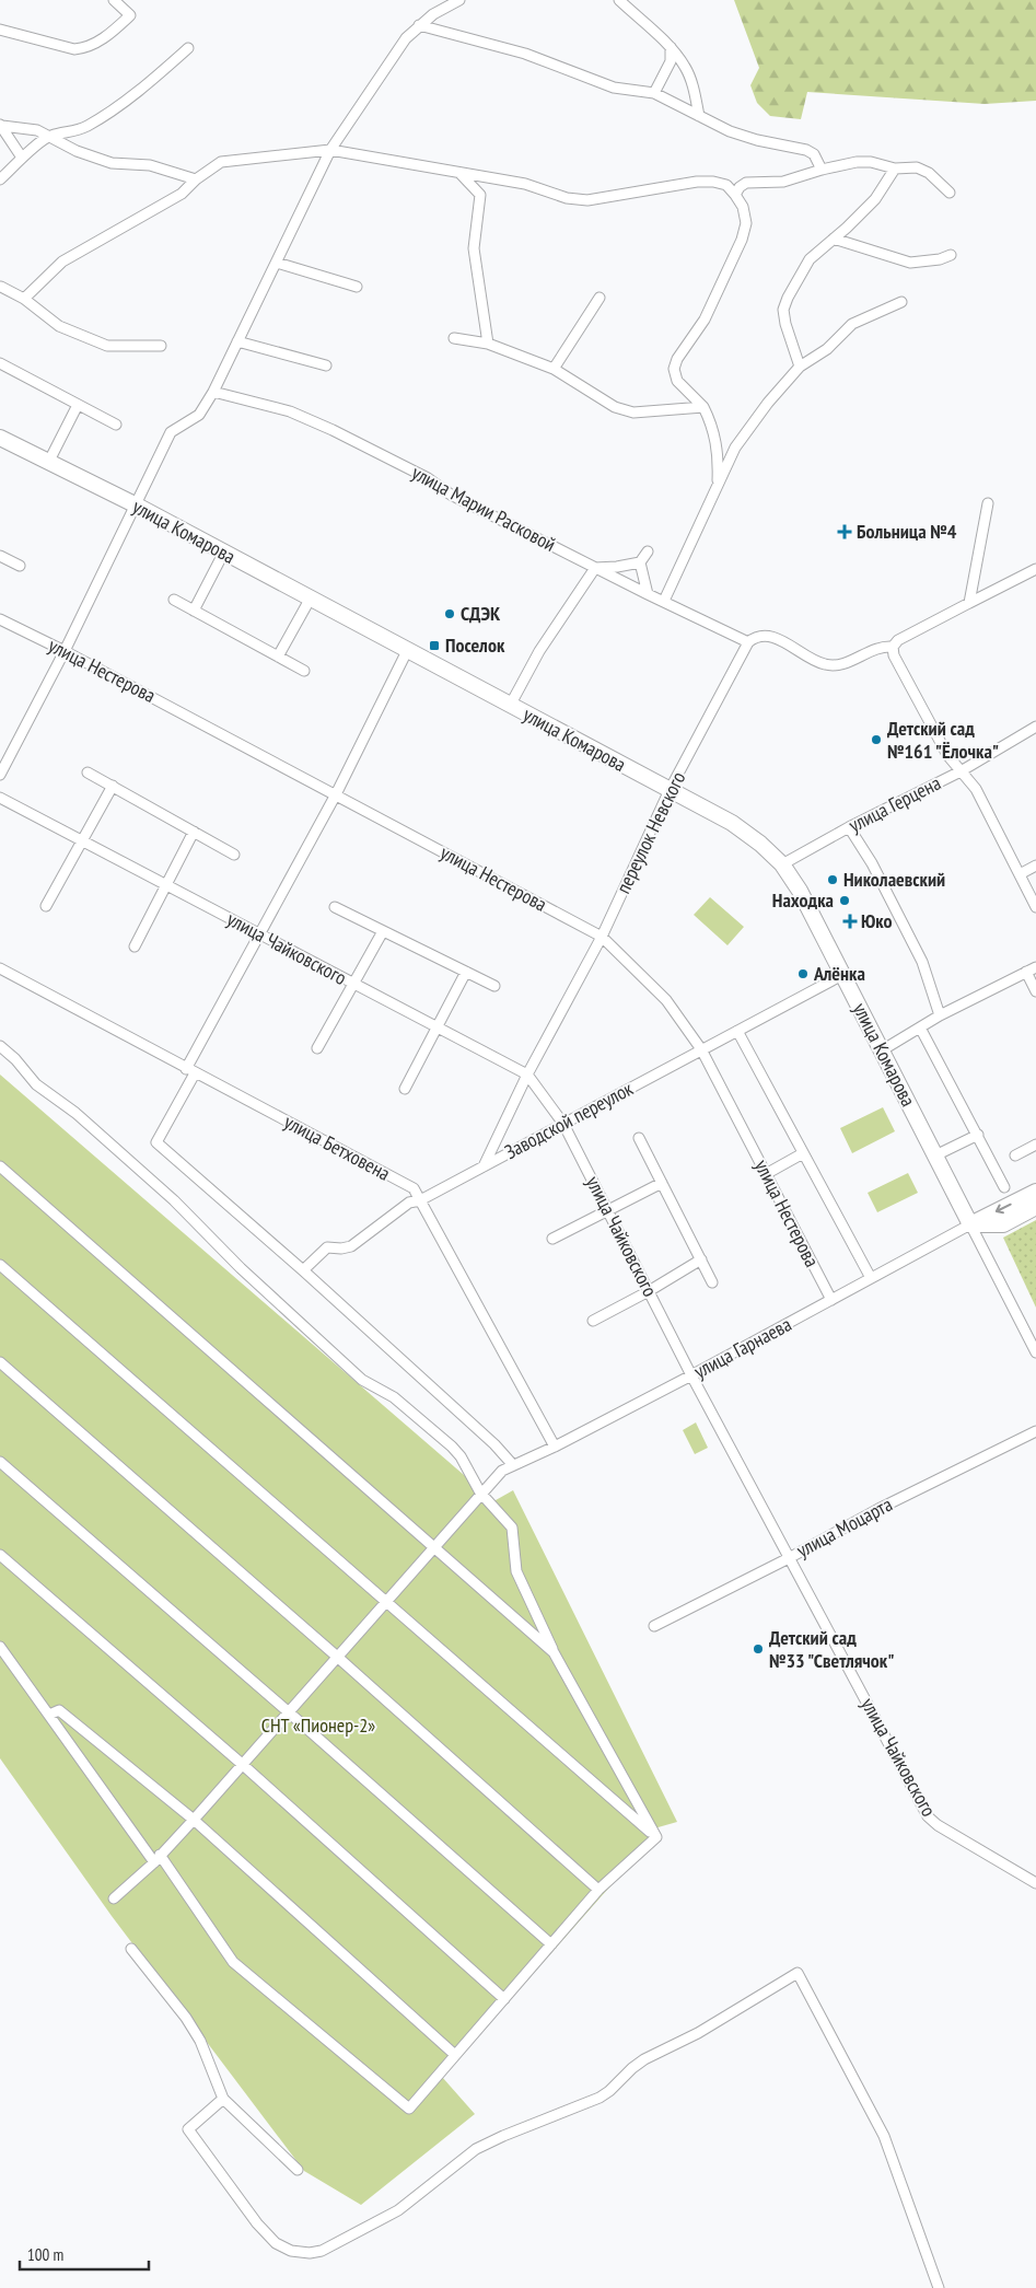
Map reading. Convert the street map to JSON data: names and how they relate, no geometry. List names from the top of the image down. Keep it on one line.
{"streets":{"main road":["улица Комарова","улица Гарнаева"],"street":["улица Марии Расковой","улица Нестерова","улица Герцена","переулок Невского","улица Чайковского","Заводской переулок","улица Бетховена","улица Моцарта"]},"crossings":[["улица Марии Расковой","переулок Невского"],["улица Комарова","улица Герцена"],["улица Комарова","переулок Невского"],["улица Комарова","Заводской переулок"],["улица Комарова","улица Гарнаева"],["улица Нестерова","переулок Невского"],["улица Нестерова","Заводской переулок"],["улица Нестерова","улица Гарнаева"],["переулок Невского","улица Чайковского"],["переулок Невского","Заводской переулок"],["улица Чайковского","Заводской переулок"],["улица Чайковского","улица Гарнаева"],["улица Чайковского","улица Моцарта"],["Заводской переулок","улица Бетховена"],["улица Бетховена","улица Гарнаева"]],"parks":["СНТ «Пионер-2»"],"places":{"health":["Больница №4","Юко"],"other":["СДЭК","Детский сад №161 \"Ёлочка\"","Николаевский","Находка","Алёнка","Детский сад №33 \"Светлячок\""],"transit":["Поселок"]},"scale_bar":"100 m"}
